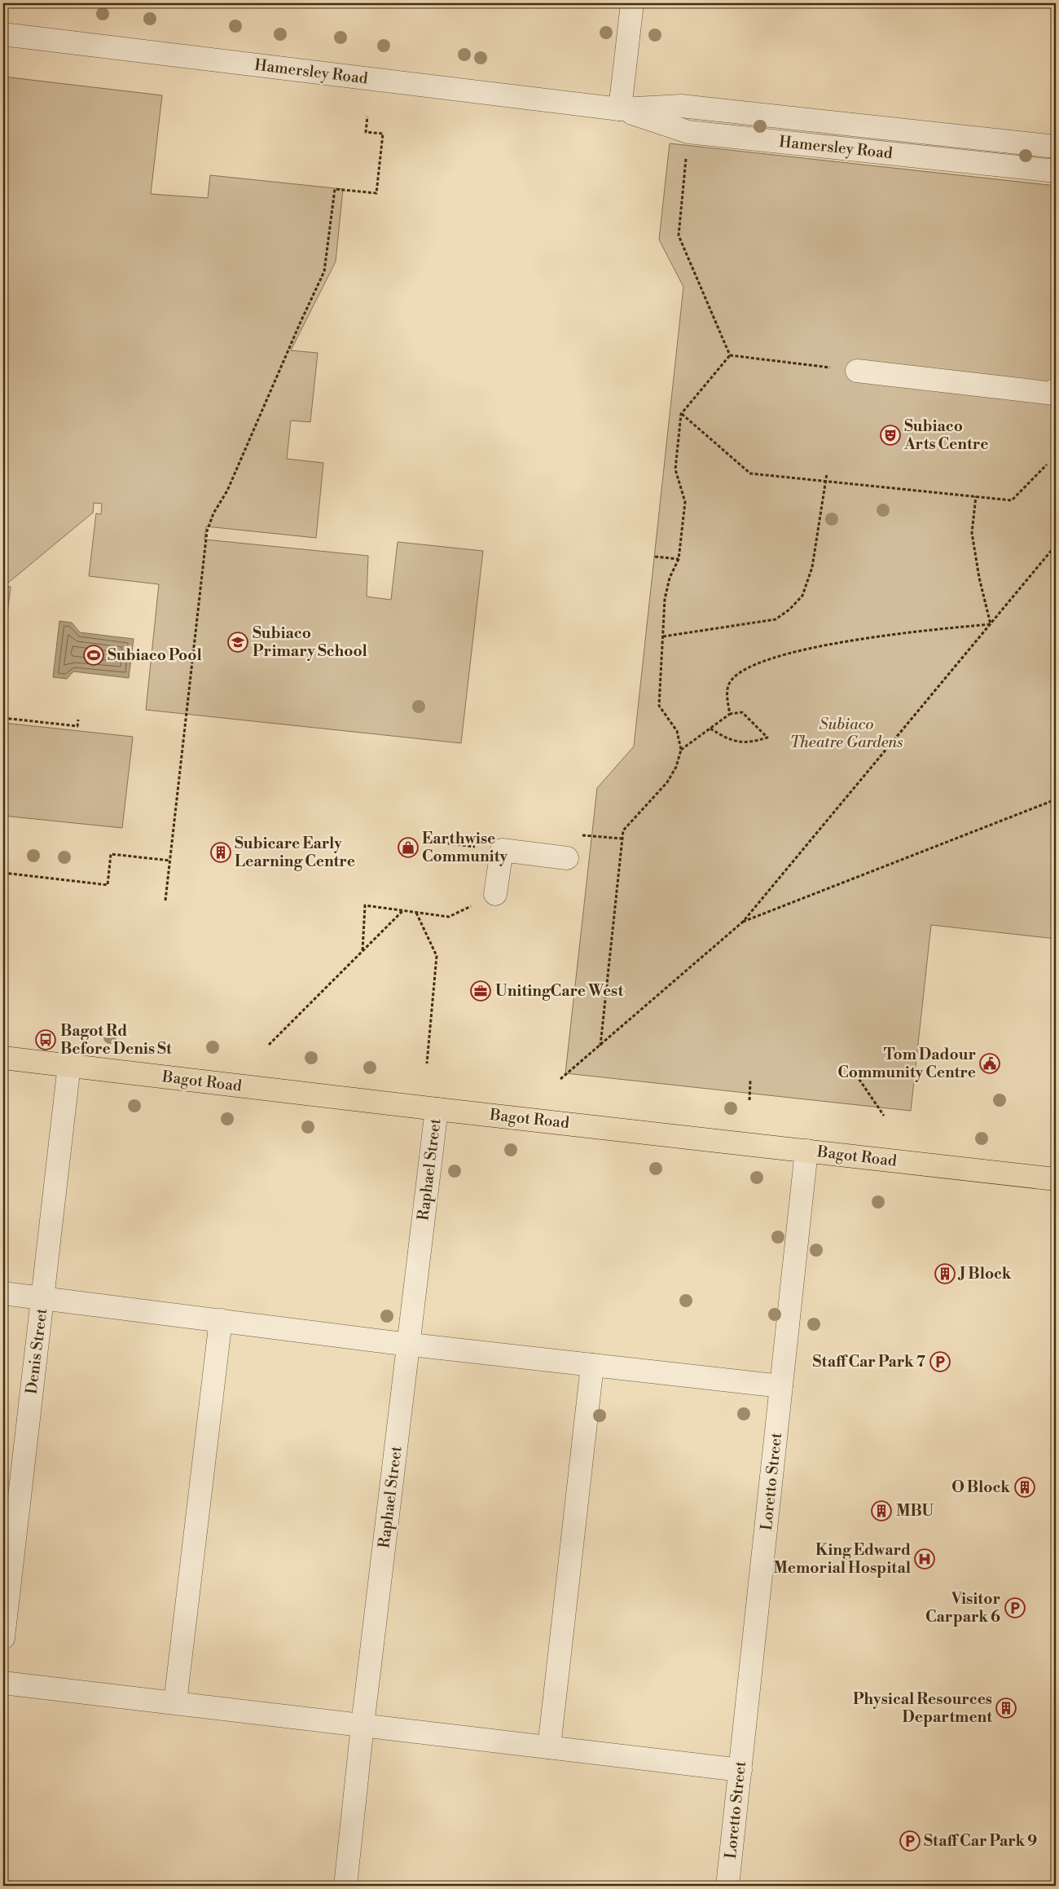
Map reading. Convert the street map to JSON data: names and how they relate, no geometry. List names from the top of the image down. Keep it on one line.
{"streets":{"main road":["Bagot Road"],"street":["Hamersley Road","Raphael Street","Denis Street","Loretto Street"]},"crossings":[["Bagot Road","Raphael Street"],["Bagot Road","Denis Street"],["Bagot Road","Loretto Street"]],"parks":["Subiaco Theatre Gardens"],"places":{"theatre":["Subiaco Arts Centre"],"school or university":["Subiaco Primary School"],"sports":["Subiaco Pool"],"shop":["Earthwise Community"],"building":["Subicare Early Learning Centre","J Block","O Block","MBU","Physical Resources Department"],"office":["UnitingCare West"],"bus stop":["Bagot Rd Before Denis St"],"public building":["Tom Dadour Community Centre"],"parking":["Staff Car Park 7","Visitor Carpark 6","Staff Car Park 9"],"hospital":["King Edward Memorial Hospital"]}}
